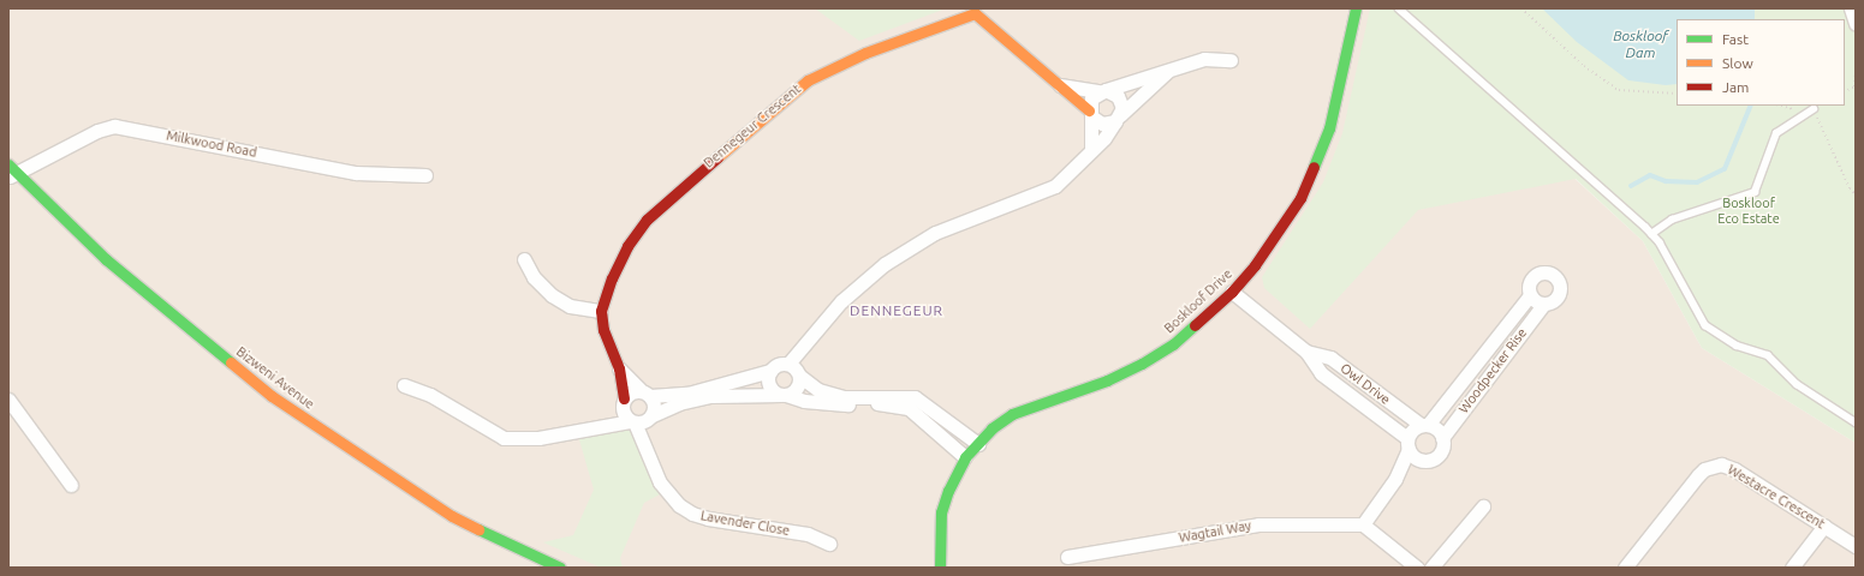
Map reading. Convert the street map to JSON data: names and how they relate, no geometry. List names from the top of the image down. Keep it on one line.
{"streets":{"street":["Dennegeur Crescent","Milkwood Road","Boskloof Drive","Woodpecker Rise","Bizweni Avenue","Owl Drive","Westacre Crescent","Lavender Close","Wagtail Way"]},"crossings":[["Dennegeur Crescent","Lavender Close"],["Milkwood Road","Bizweni Avenue"],["Boskloof Drive","Owl Drive"],["Woodpecker Rise","Owl Drive"]],"districts":["DENNEGEUR"],"water":["Boskloof Dam"],"parks":["Boskloof Eco Estate"],"legend":["Fast","Slow","Jam"]}
